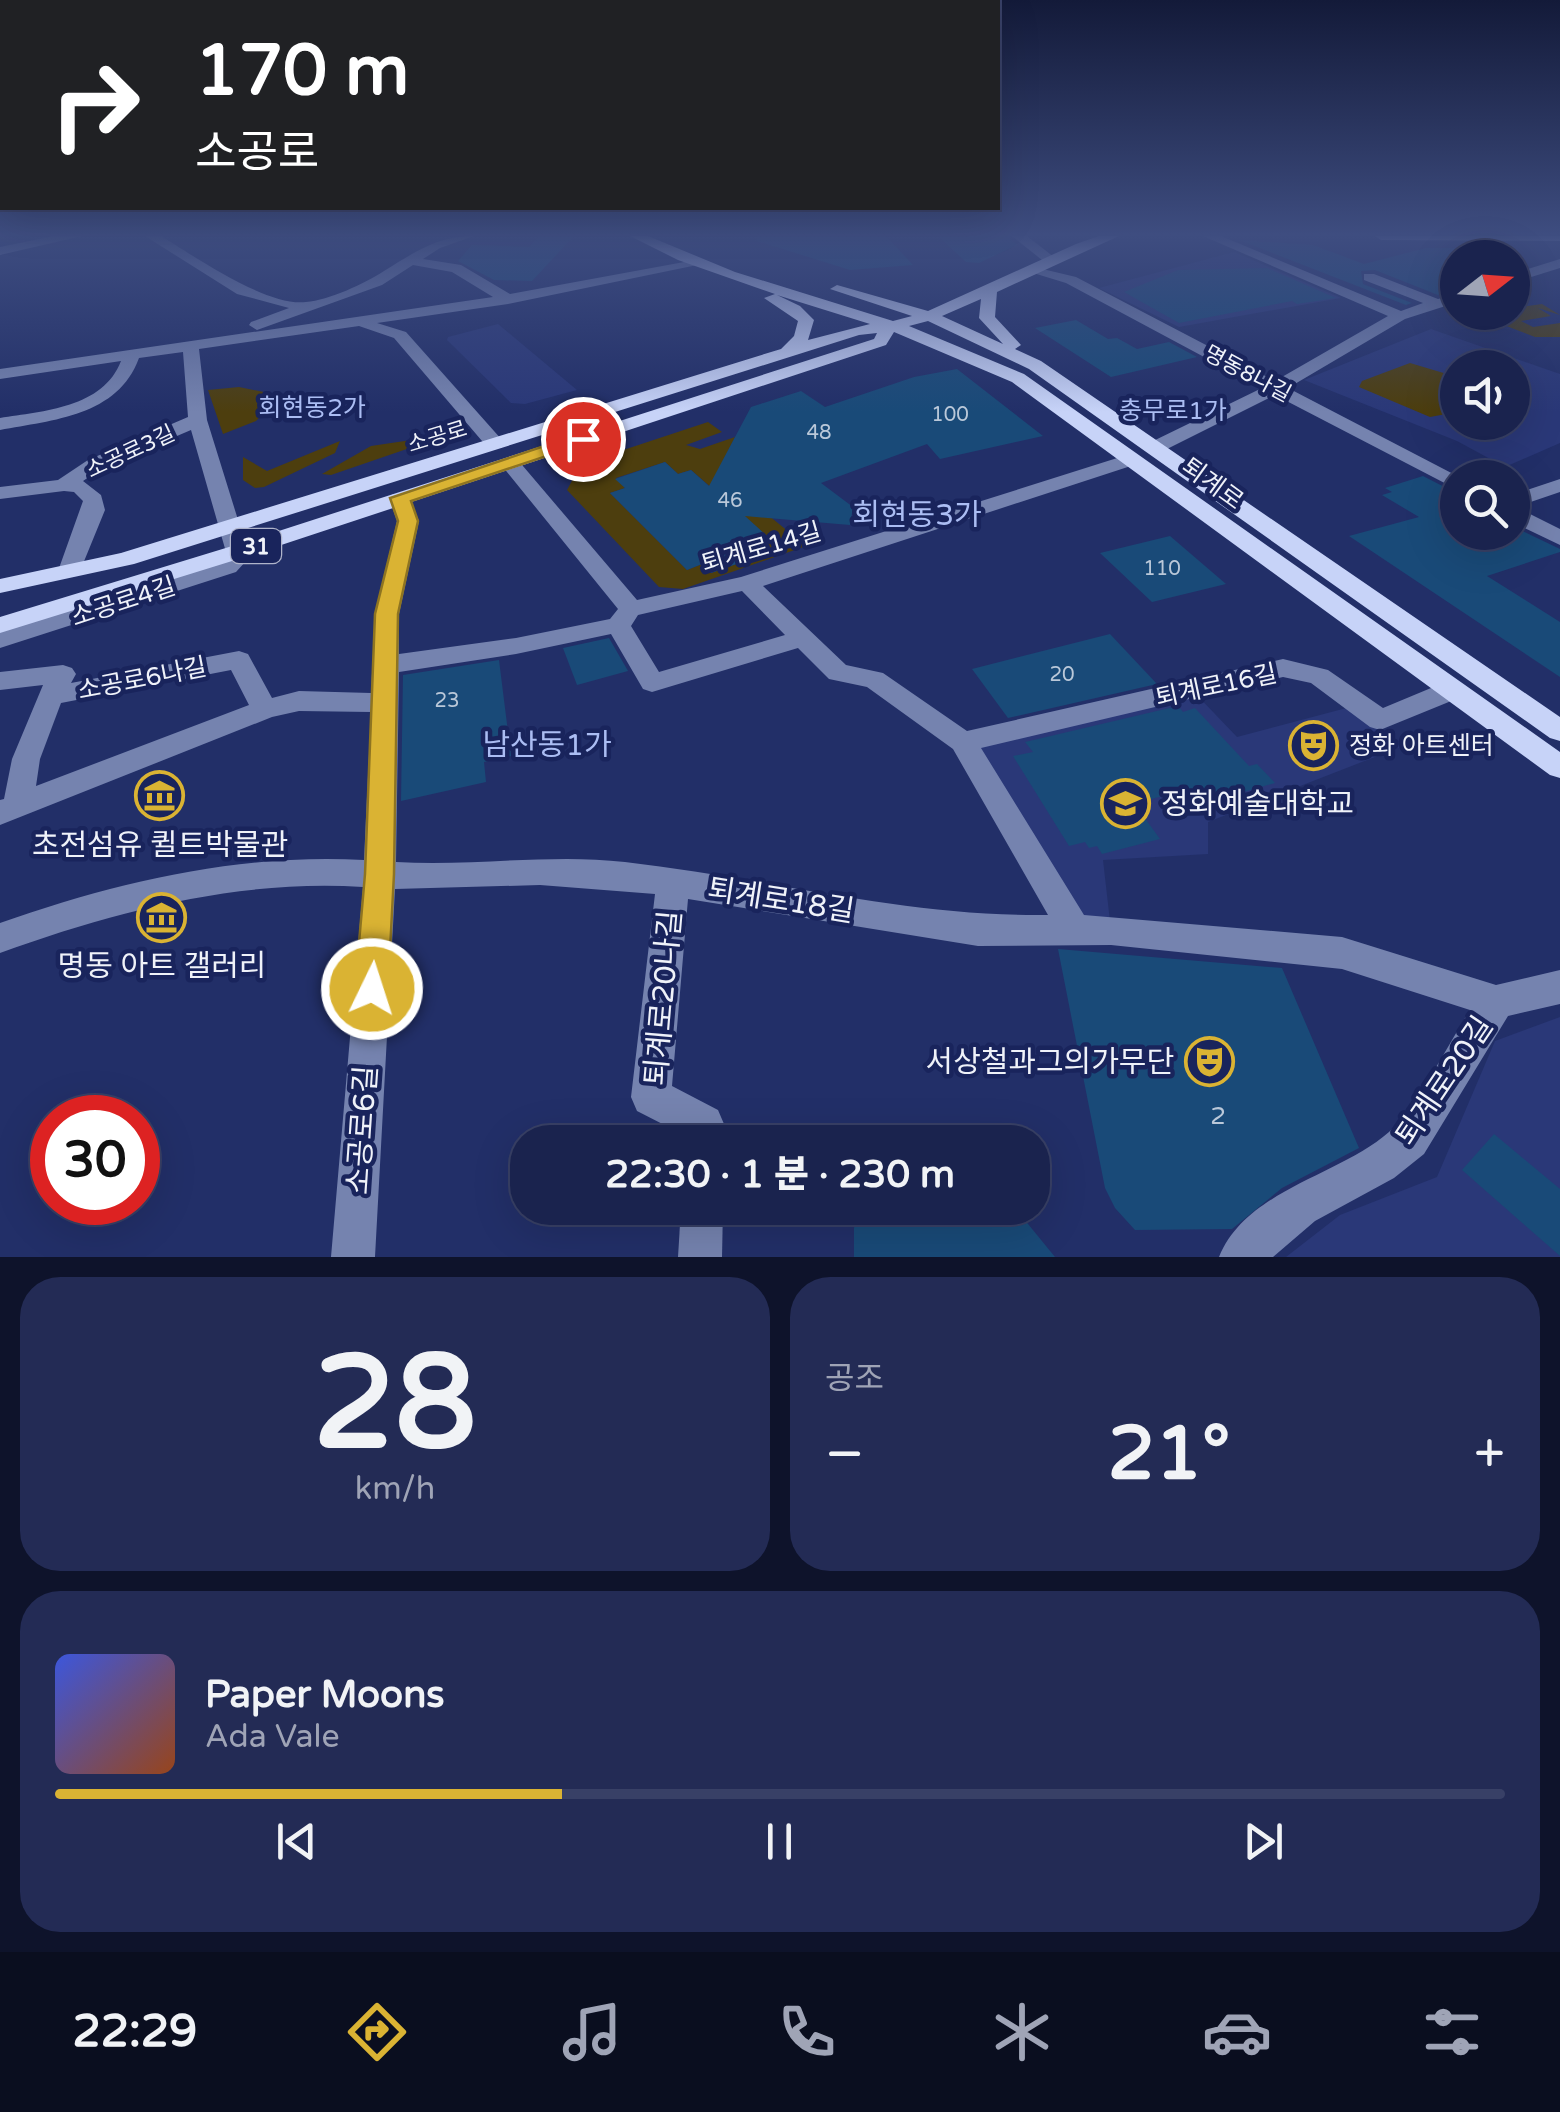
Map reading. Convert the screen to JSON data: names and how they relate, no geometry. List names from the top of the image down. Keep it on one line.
{"streets":{"main road":["소공로","퇴계로","31"],"street":["명동8나길","소공로3길","퇴계로14길","소공로4길","소공로6나길","퇴계로16길","퇴계로18길","퇴계로20나길","퇴계로20길","소공로6길"]},"crossings":[["명동8나길","퇴계로14길"],["소공로","소공로3길"],["소공로","퇴계로"],["소공로","소공로4길"],["소공로","소공로6길"],["퇴계로","퇴계로14길"],["퇴계로","퇴계로16길"],["퇴계로18길","퇴계로20나길"],["퇴계로18길","퇴계로20길"],["퇴계로18길","소공로6길"]],"districts":["회현동2가","충무로1가","회현동3가","남산동1가"],"places":{"theatre":["정화 아트센터","서상철과그의가무단"],"museum":["초전섬유 퀼트박물관","명동 아트 갤러리"],"school or university":["정화예술대학교"]},"house_numbers":["100","48","46","110","20","23","2"],"north":"right","page":{"turn":["170 m","소공로"],"limit":"30","trip":"22:30 · 1 분 · 230 m","tile":[["28","km/h"],"공조"],"heat":["−","21°","+"],"song":["Paper Moons","Ada Vale"],"tabs":"22:29"}}
